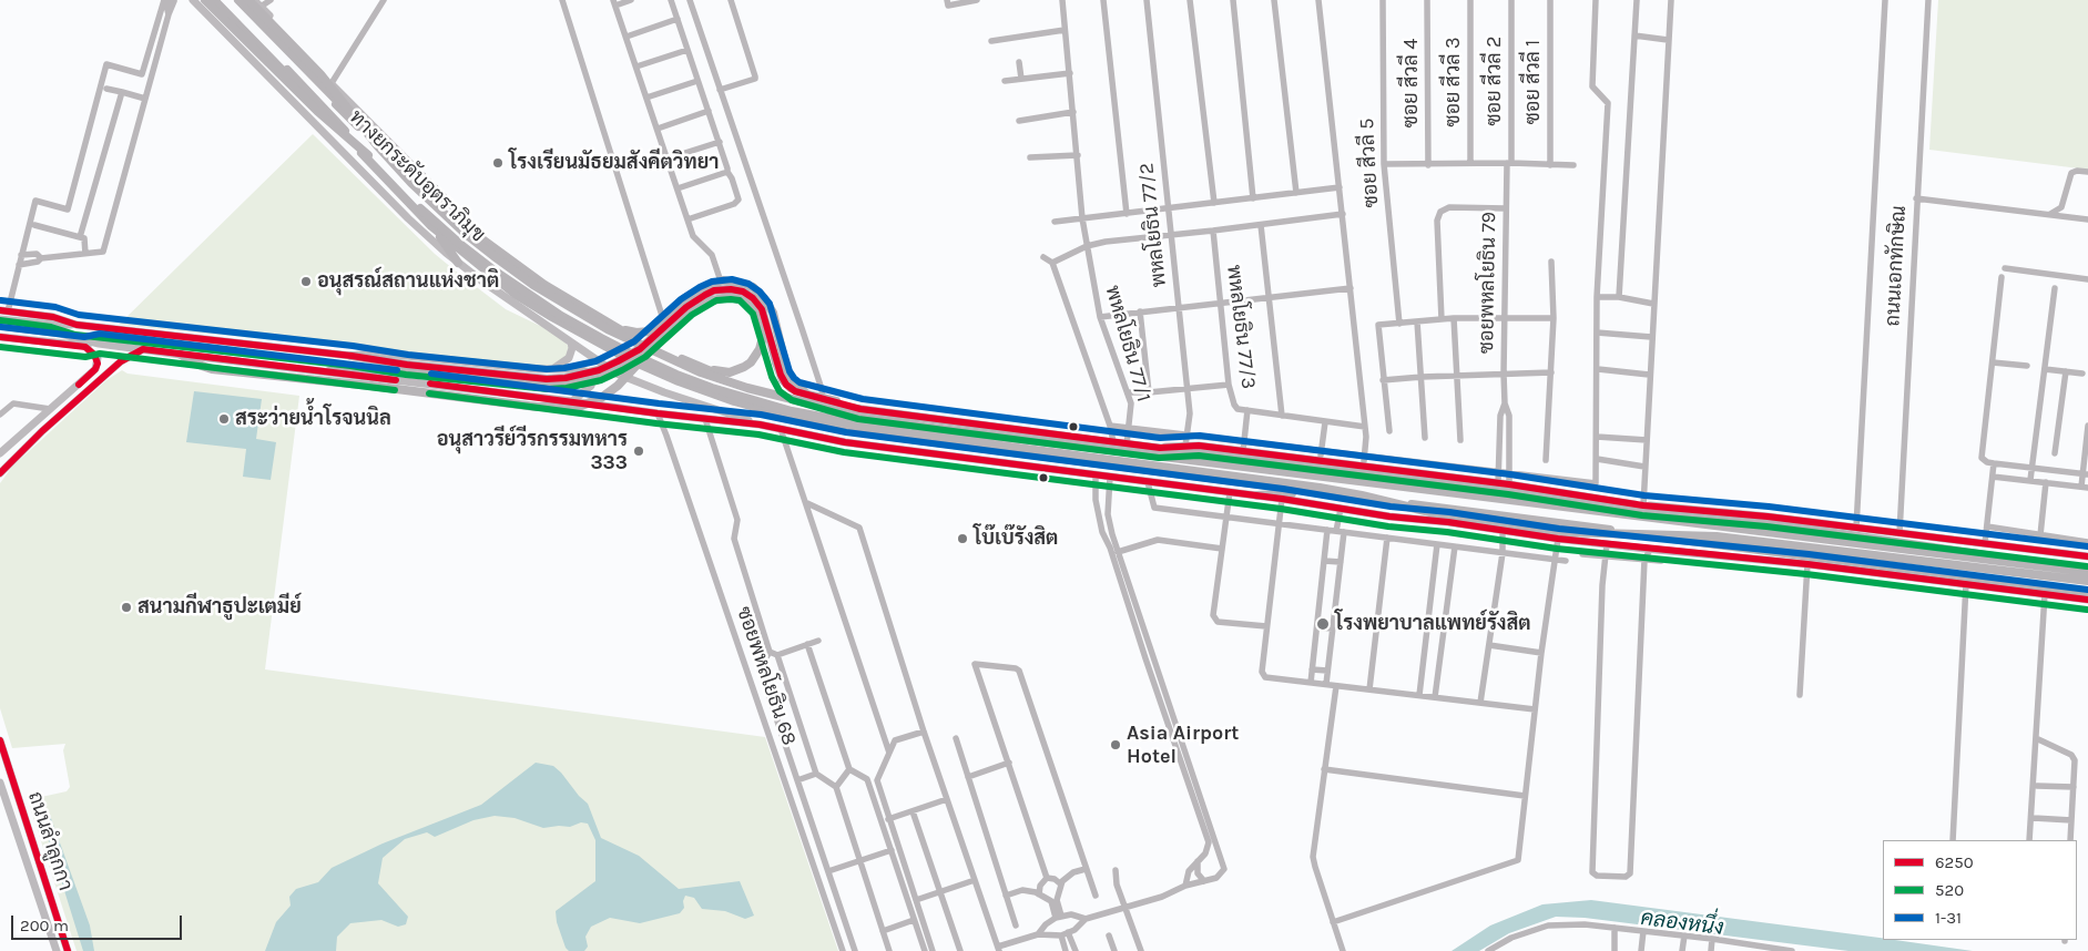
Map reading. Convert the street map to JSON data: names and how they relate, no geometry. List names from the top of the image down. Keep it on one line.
{"streets":{"highway":["ทางยกระดับอุตราภิมุข"],"main road":["ถนนลำลูกกา"],"street":["ซอย สีวลี 2","ซอย สีวลี 3","ซอย สีวลี 1","ซอย สีวลี 4","ซอย สีวลี 5","พหลโยธิน 77/2","ถนนเอกทักษิณ","ซอยพหลโยธิน 79","พหลโยธิน 77/3","พหลโยธิน 77/1","ซอยพหลโยธิน 68"]},"crossings":[["ซอย สีวลี 2","ซอยพหลโยธิน 79"]],"water":["คลองหนึ่ง"],"places":["โรงเรียนมัธยมสังคีตวิทยา","อนุสรณ์สถานแห่งชาติ","สระว่ายน้ำโรจนนิล","อนุสาวรีย์วีรกรรมทหาร 333","โบ๊เบ๊รังสิต","สนามกีฬาธูปะเตมีย์","โรงพยาบาลแพทย์รังสิต","Asia Airport Hotel"],"lines":["transit line 1-31","transit line 6250","transit line 520"],"legend":["6250","520","1-31"],"scale_bar":"200 m"}
